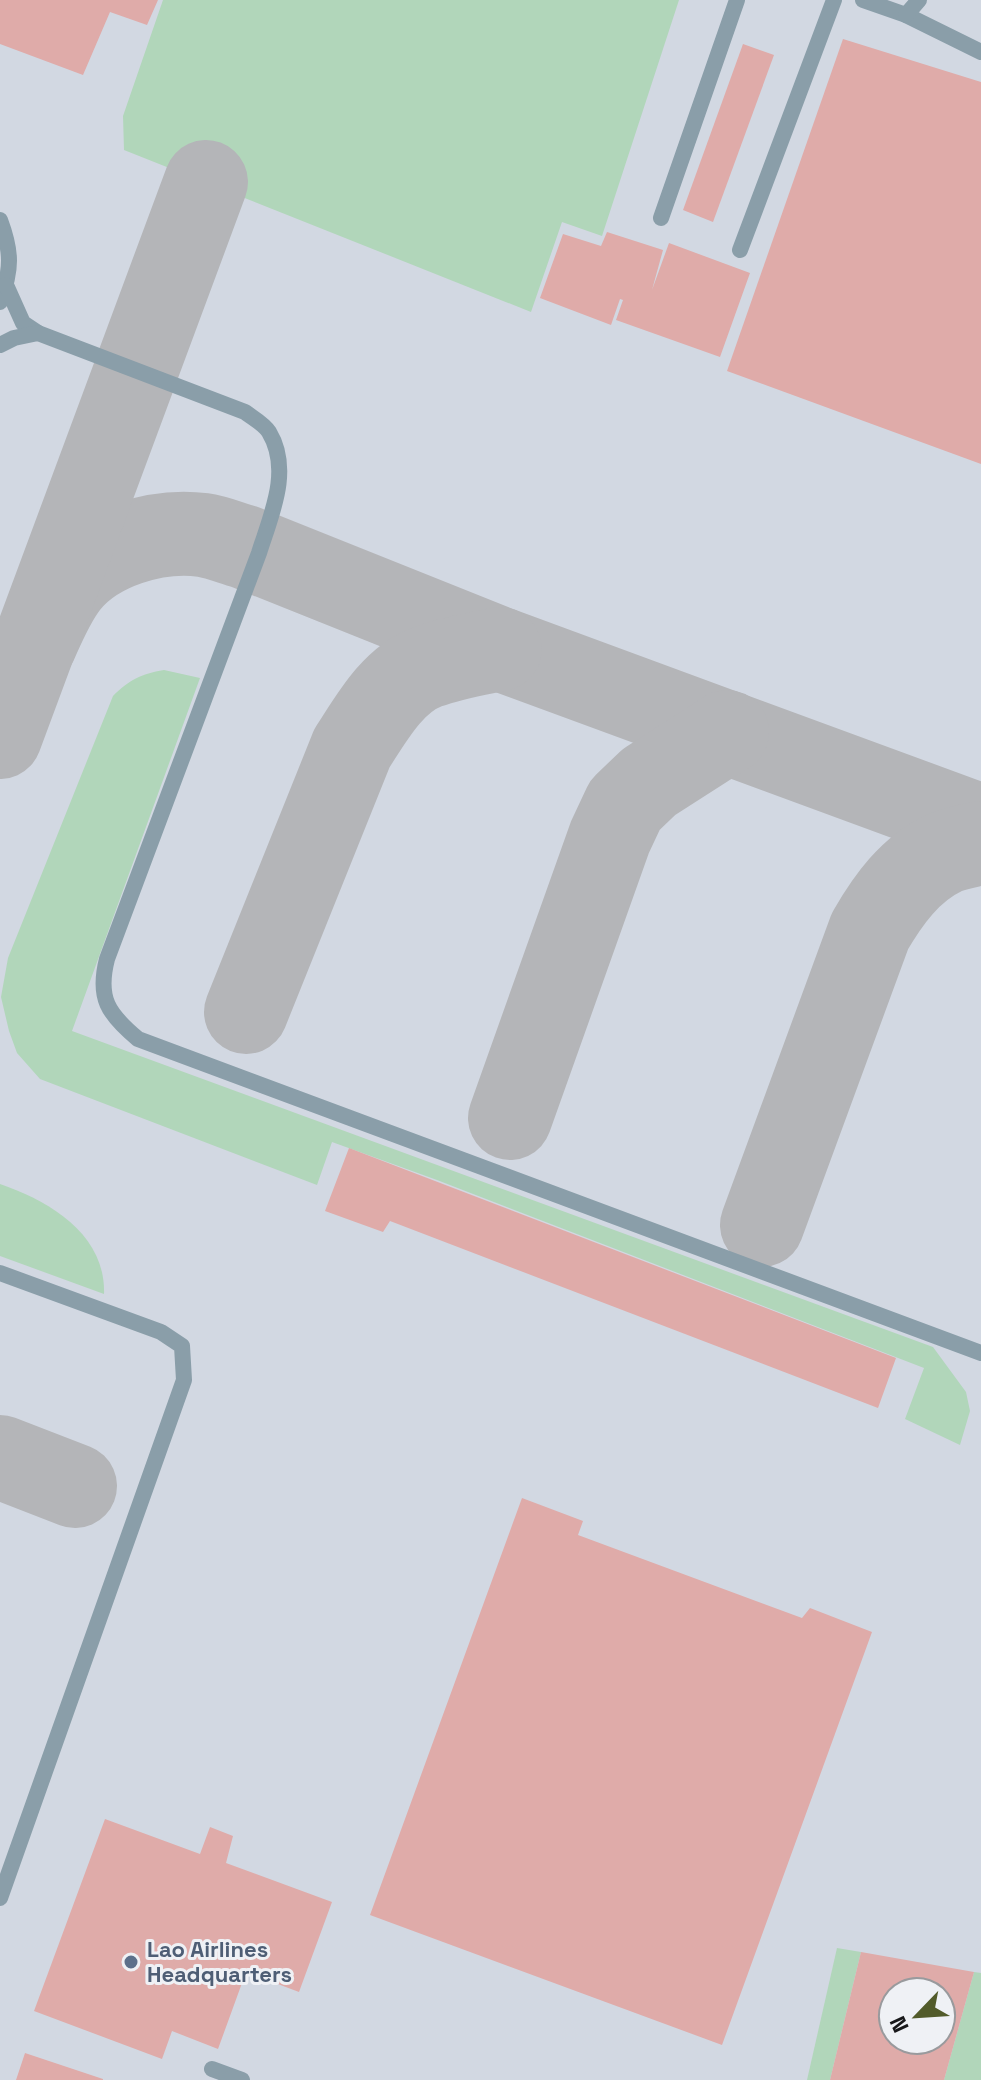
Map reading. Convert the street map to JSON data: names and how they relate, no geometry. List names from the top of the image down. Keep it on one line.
{"places":["Lao Airlines Headquarters"],"north":"bottom left"}
